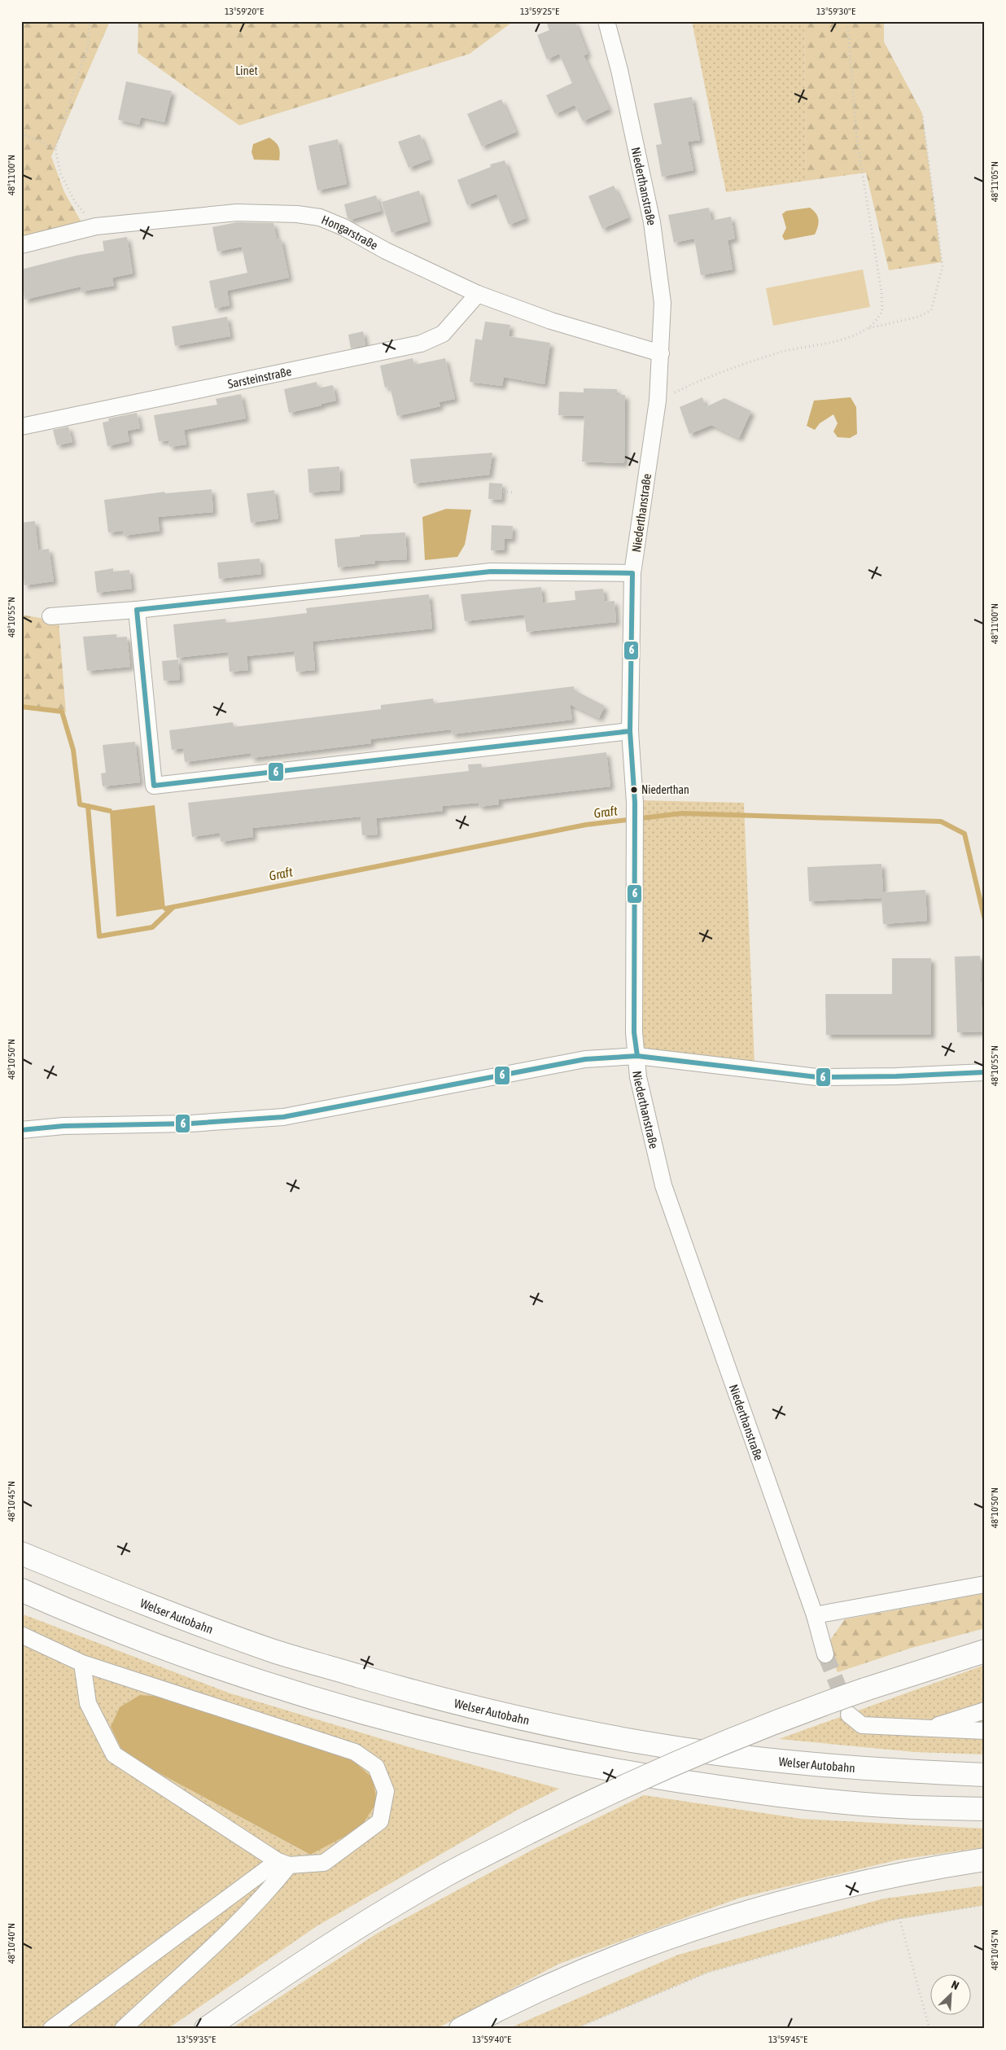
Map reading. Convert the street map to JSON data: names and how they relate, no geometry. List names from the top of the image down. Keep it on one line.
{"streets":{"highway":["Welser Autobahn"],"street":["Niederthanstraße","Hongarstraße","Sarsteinstraße"]},"crossings":[["Niederthanstraße","Hongarstraße"],["Hongarstraße","Sarsteinstraße"]],"water":["Graft"],"parks":["Linet"],"places":["Niederthan"],"lines":["transit line 6"],"north":"top right","coordinates":["13°59'20\"E","13°59'25\"E","13°59'30\"E","48°11'00\"N","48°11'05\"N","48°10'55\"N","48°10'50\"N","48°10'45\"N","48°10'40\"N","13°59'35\"E","13°59'40\"E","13°59'45\"E"]}
